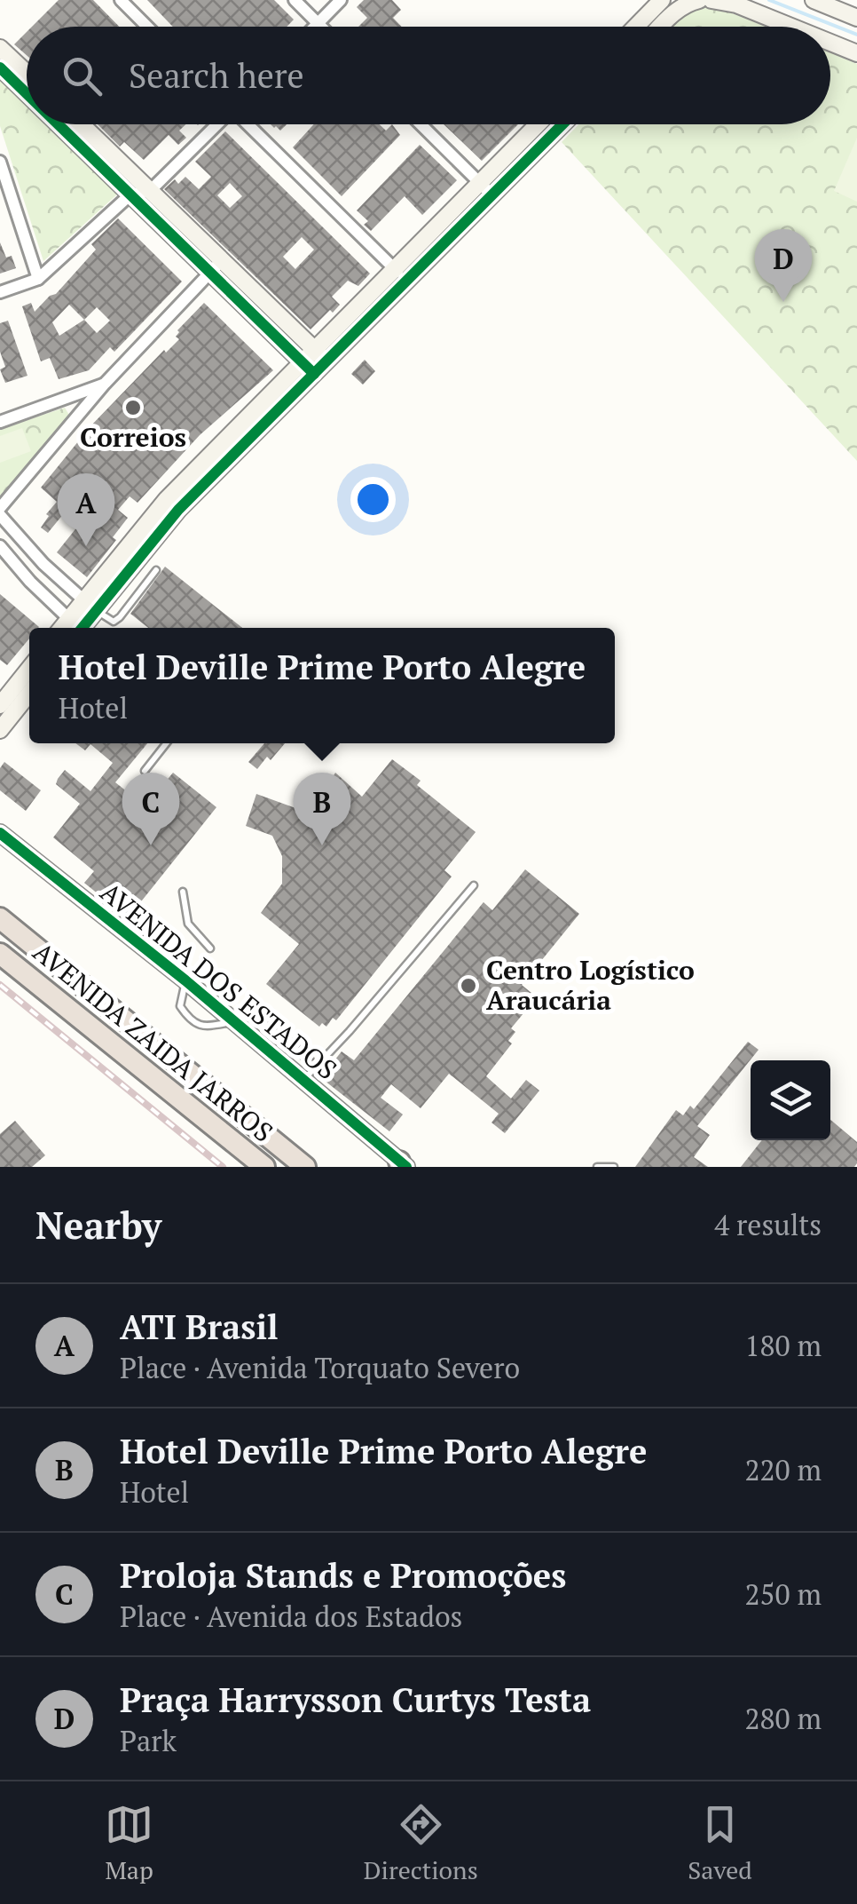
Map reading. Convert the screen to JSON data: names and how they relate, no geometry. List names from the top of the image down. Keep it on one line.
{"streets":{"highway":["AVENIDA ZAIDA JARROS"],"street":["AVENIDA DOS ESTADOS"]},"places":["Correios","Centro Logístico Araucária"],"page":{"search":"Search here","pins":["D","A","B","C"],"popup":["Hotel Deville Prime Porto Alegre","Hotel"],"heading":["Nearby","4 results"],"list":[{"mark":"A","name":"ATI Brasil","note":"Place · Avenida Torquato Severo","value":"180 m"},{"mark":"B","name":"Hotel Deville Prime Porto Alegre","note":"Hotel","value":"220 m"},{"mark":"C","name":"Proloja Stands e Promoções","note":"Place · Avenida dos Estados","value":"250 m"},{"mark":"D","name":"Praça Harrysson Curtys Testa","note":"Park","value":"280 m"}],"nav":["Map","Directions","Saved"]}}
